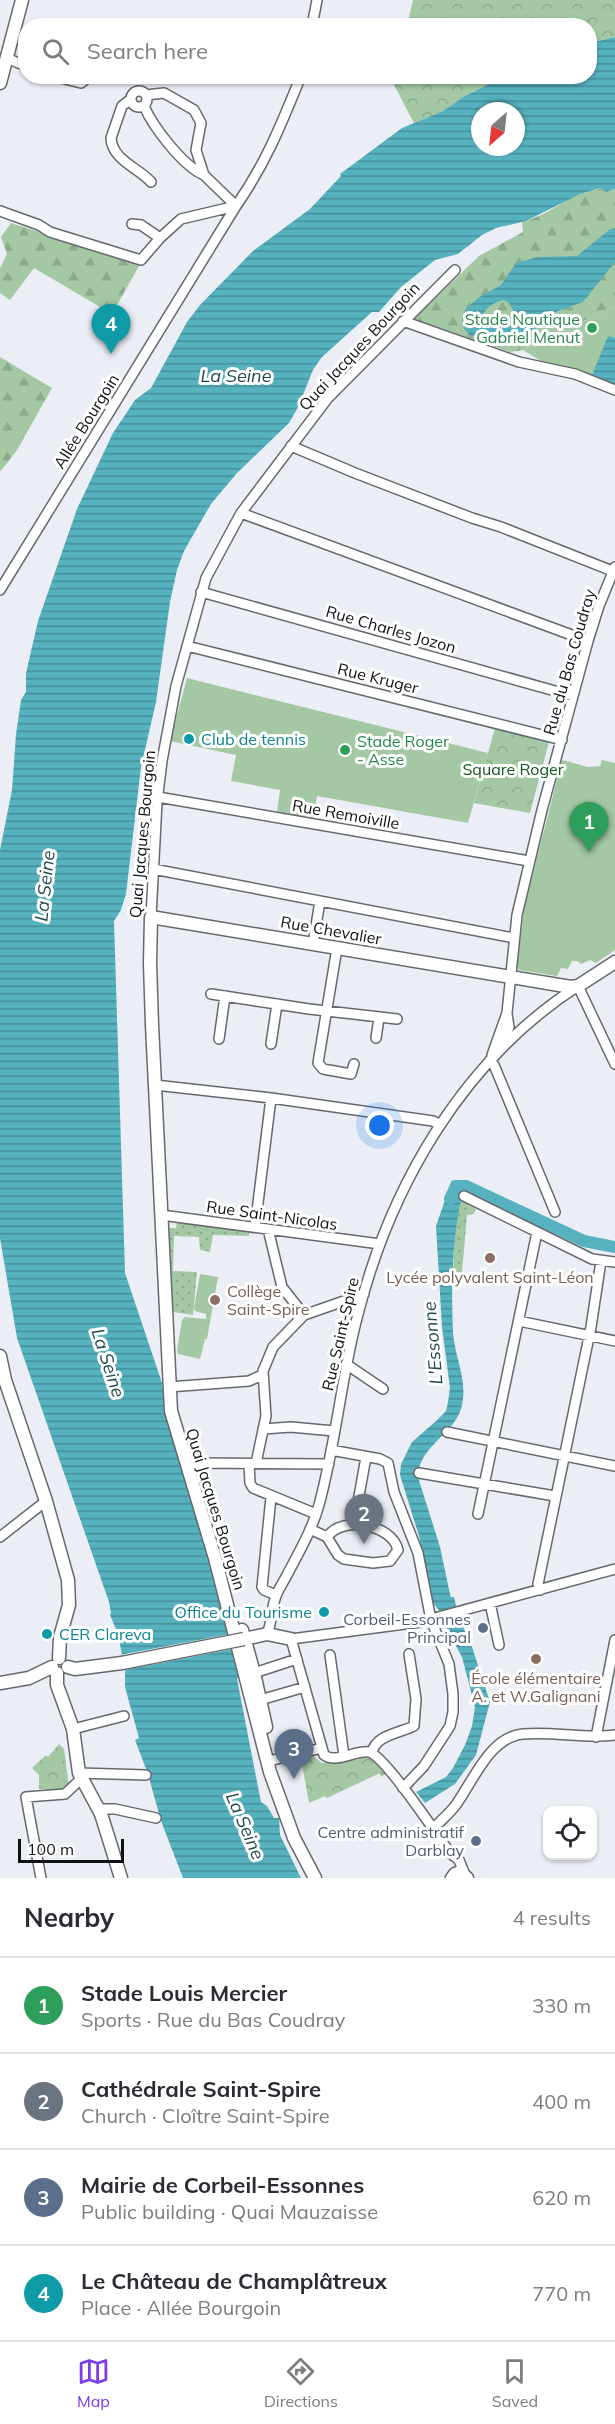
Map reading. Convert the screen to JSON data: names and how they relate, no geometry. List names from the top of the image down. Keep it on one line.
{"streets":{"main road":["Quai Jacques Bourgoin","Rue Chevalier"],"street":["Allée Bourgoin","Rue Charles Jozon","Rue du Bas Coudray","Rue Kruger","Rue Remoiville","Rue Saint-Nicolas","Rue Saint-Spire"]},"crossings":[["Quai Jacques Bourgoin","Rue Charles Jozon"],["Quai Jacques Bourgoin","Rue Kruger"],["Quai Jacques Bourgoin","Rue Remoiville"],["Quai Jacques Bourgoin","Rue Chevalier"],["Quai Jacques Bourgoin","Rue Saint-Nicolas"],["Rue Charles Jozon","Rue du Bas Coudray"],["Rue du Bas Coudray","Rue Kruger"],["Rue du Bas Coudray","Rue Remoiville"],["Rue du Bas Coudray","Rue Chevalier"],["Rue du Bas Coudray","Rue Saint-Spire"],["Rue Chevalier","Rue Saint-Spire"],["Rue Saint-Nicolas","Rue Saint-Spire"]],"water":["La Seine","L'Essonne"],"parks":["Square Roger"],"places":["Stade Nautique Gabriel Menut","Club de tennis","Stade Roger - Asse","Lycée polyvalent Saint-Léon","Collège Saint-Spire","Office du Tourisme","Corbeil-Essonnes Principal","CER Clareva","École élémentaire A. et W.Galignani","Centre administratif Darblay"],"scale_bar":"100 m","north":"bottom left","page":{"search":"Search here","pins":["4","1","2","3"],"scale":"100 m","heading":["Nearby","4 results"],"list":[{"mark":"1","name":"Stade Louis Mercier","note":"Sports · Rue du Bas Coudray","value":"330 m"},{"mark":"2","name":"Cathédrale Saint-Spire","note":"Church · Cloître Saint-Spire","value":"400 m"},{"mark":"3","name":"Mairie de Corbeil-Essonnes","note":"Public building · Quai Mauzaisse","value":"620 m"},{"mark":"4","name":"Le Château de Champlâtreux","note":"Place · Allée Bourgoin","value":"770 m"}],"nav":["Map","Directions","Saved"]}}
